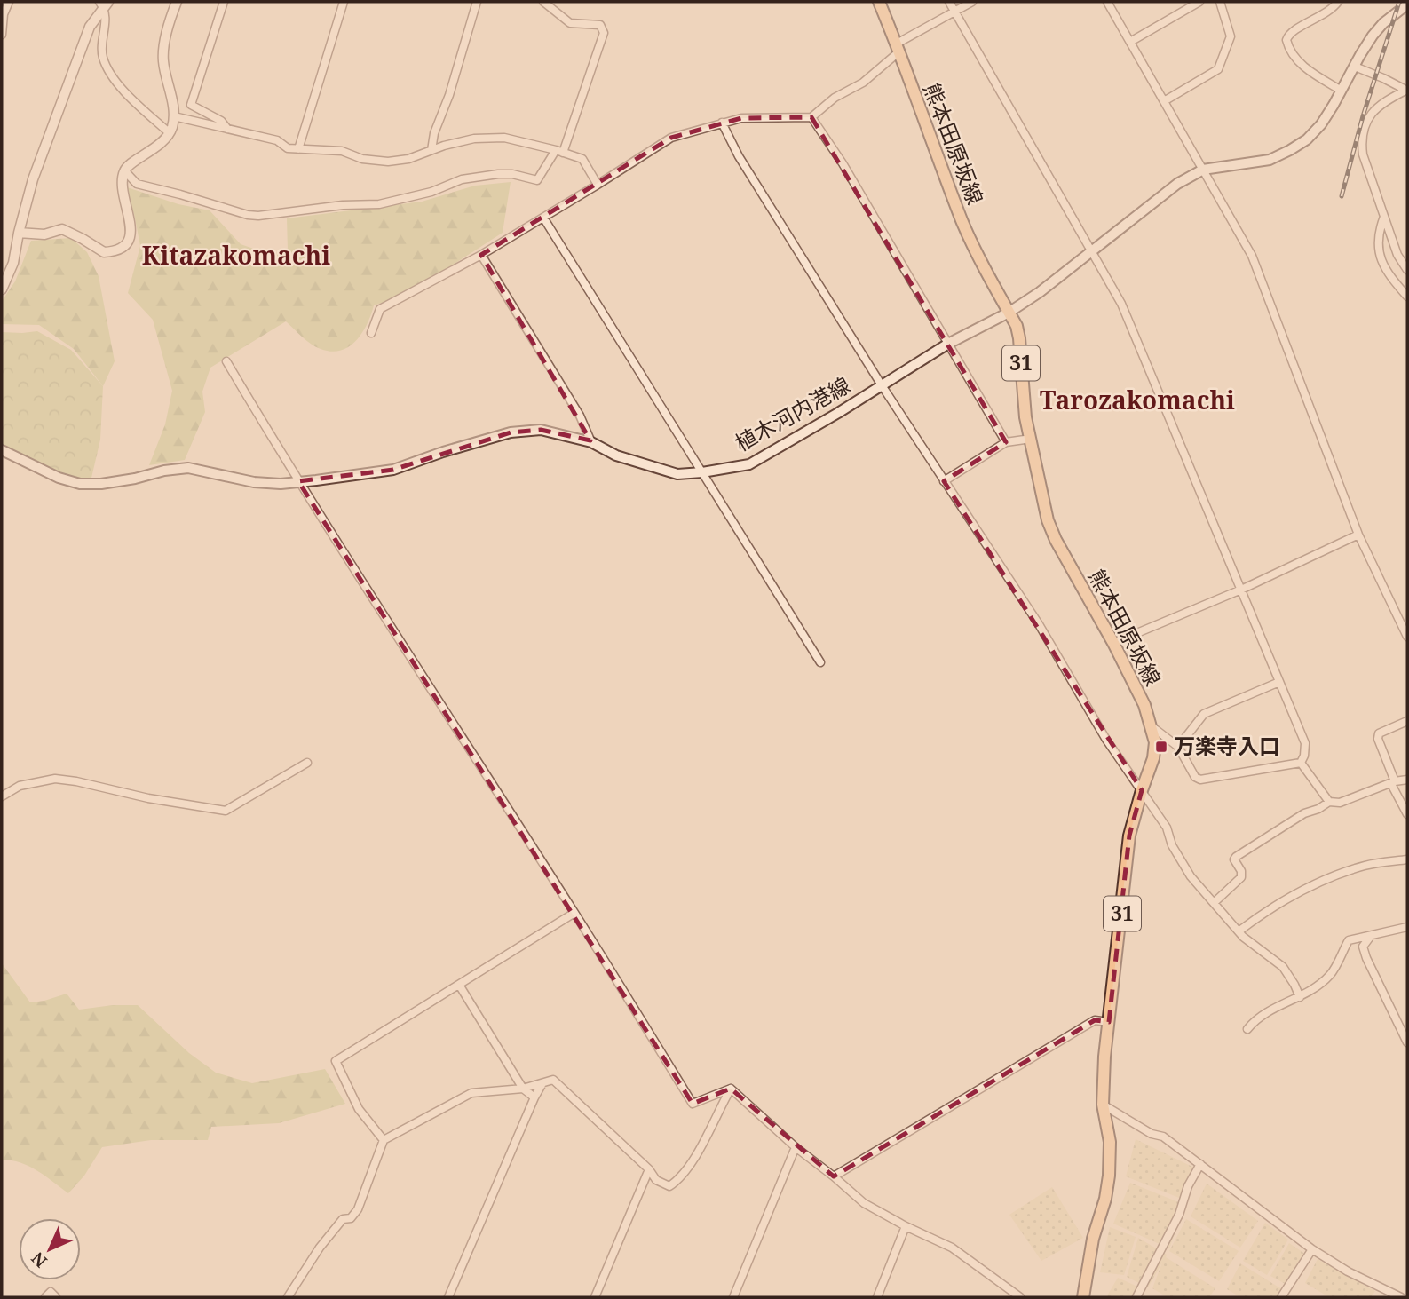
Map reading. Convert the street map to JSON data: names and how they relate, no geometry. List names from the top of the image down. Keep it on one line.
{"streets":{"main road":["熊本田原坂線","31","植木河内港線"]},"crossings":[["熊本田原坂線","植木河内港線"]],"districts":["Kitazakomachi","Tarozakomachi"],"places":{"transit":["万楽寺入口"]},"north":"bottom left"}
